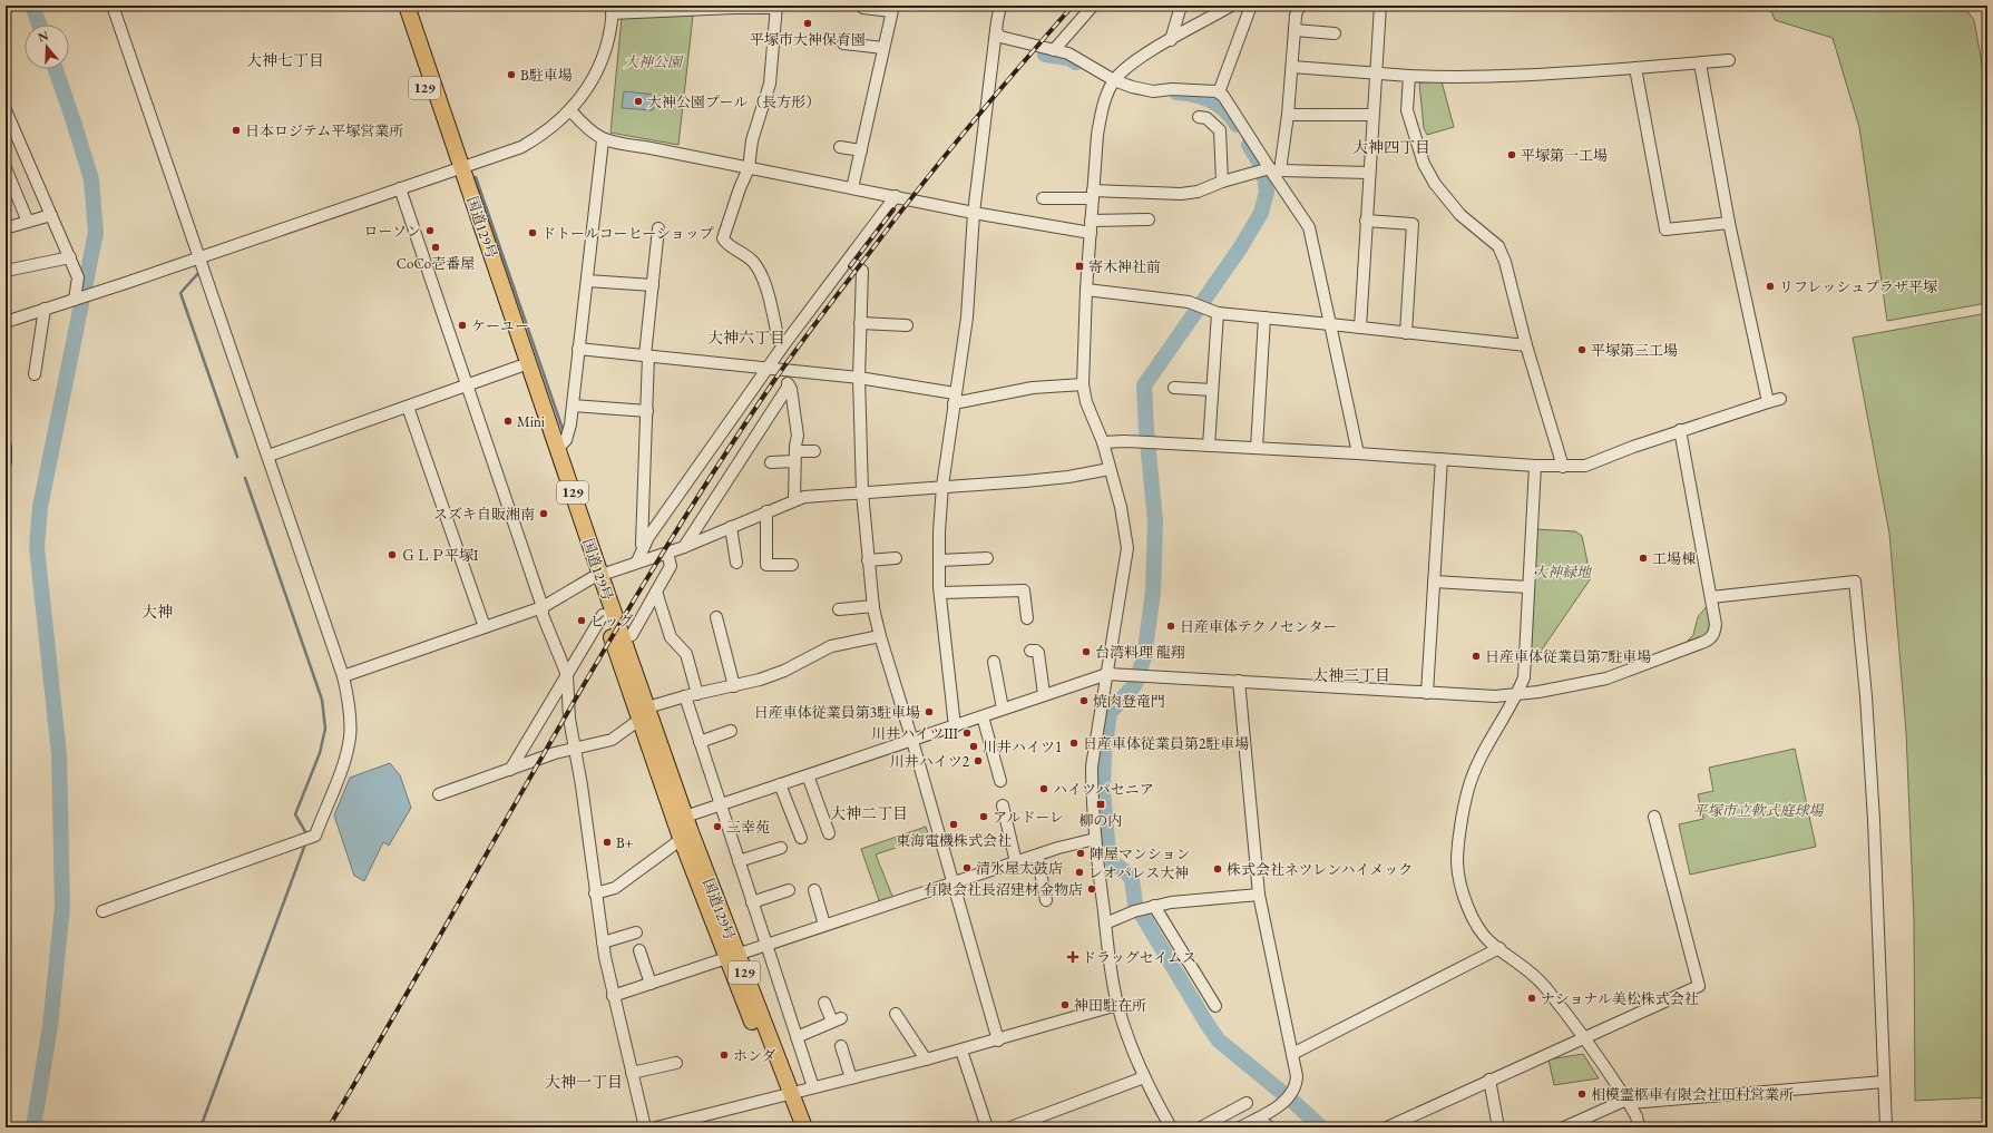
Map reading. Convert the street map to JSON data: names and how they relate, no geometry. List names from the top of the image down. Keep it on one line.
{"streets":{"highway":["129","国道129号"]},"districts":["大神七丁目","大神四丁目","大神六丁目","大神","大神三丁目","大神二丁目","大神一丁目"],"parks":["大神公園","大神緑地","平塚市立軟式庭球場"],"places":{"other":["平塚市大神保育園","B駐車場","大神公園プール（長方形）","日本ロジテム平塚営業所","平塚第一工場","ローソン","ドトールコーヒーショップ","CoCo壱番屋","リフレッシュプラザ平塚","ケーユー","平塚第三工場","Mini","スズキ自販湘南","ＧＬＰ平塚Ⅰ","工場棟","ビッグ","日産車体テクノセンター","台湾料理 龍翔","日産車体従業員第7駐車場","焼肉登竜門","日産車体従業員第3駐車場","川井ハイツⅢ","日産車体従業員第2駐車場","川井ハイツ1","川井ハイツ2","ハイツパセニア","アルドーレ","東海電機株式会社","三幸苑","B+","陣屋マンション","清水屋太鼓店","株式会社ネツレンハイメック","レオパレス大神","有限会社長沼建材金物店","ナショナル美松株式会社","神田駐在所","ホンダ","相模霊柩車有限会社田村営業所"],"transit":["寄木神社前","柳の内"],"health":["ドラッグセイムス"]},"north":"top"}
